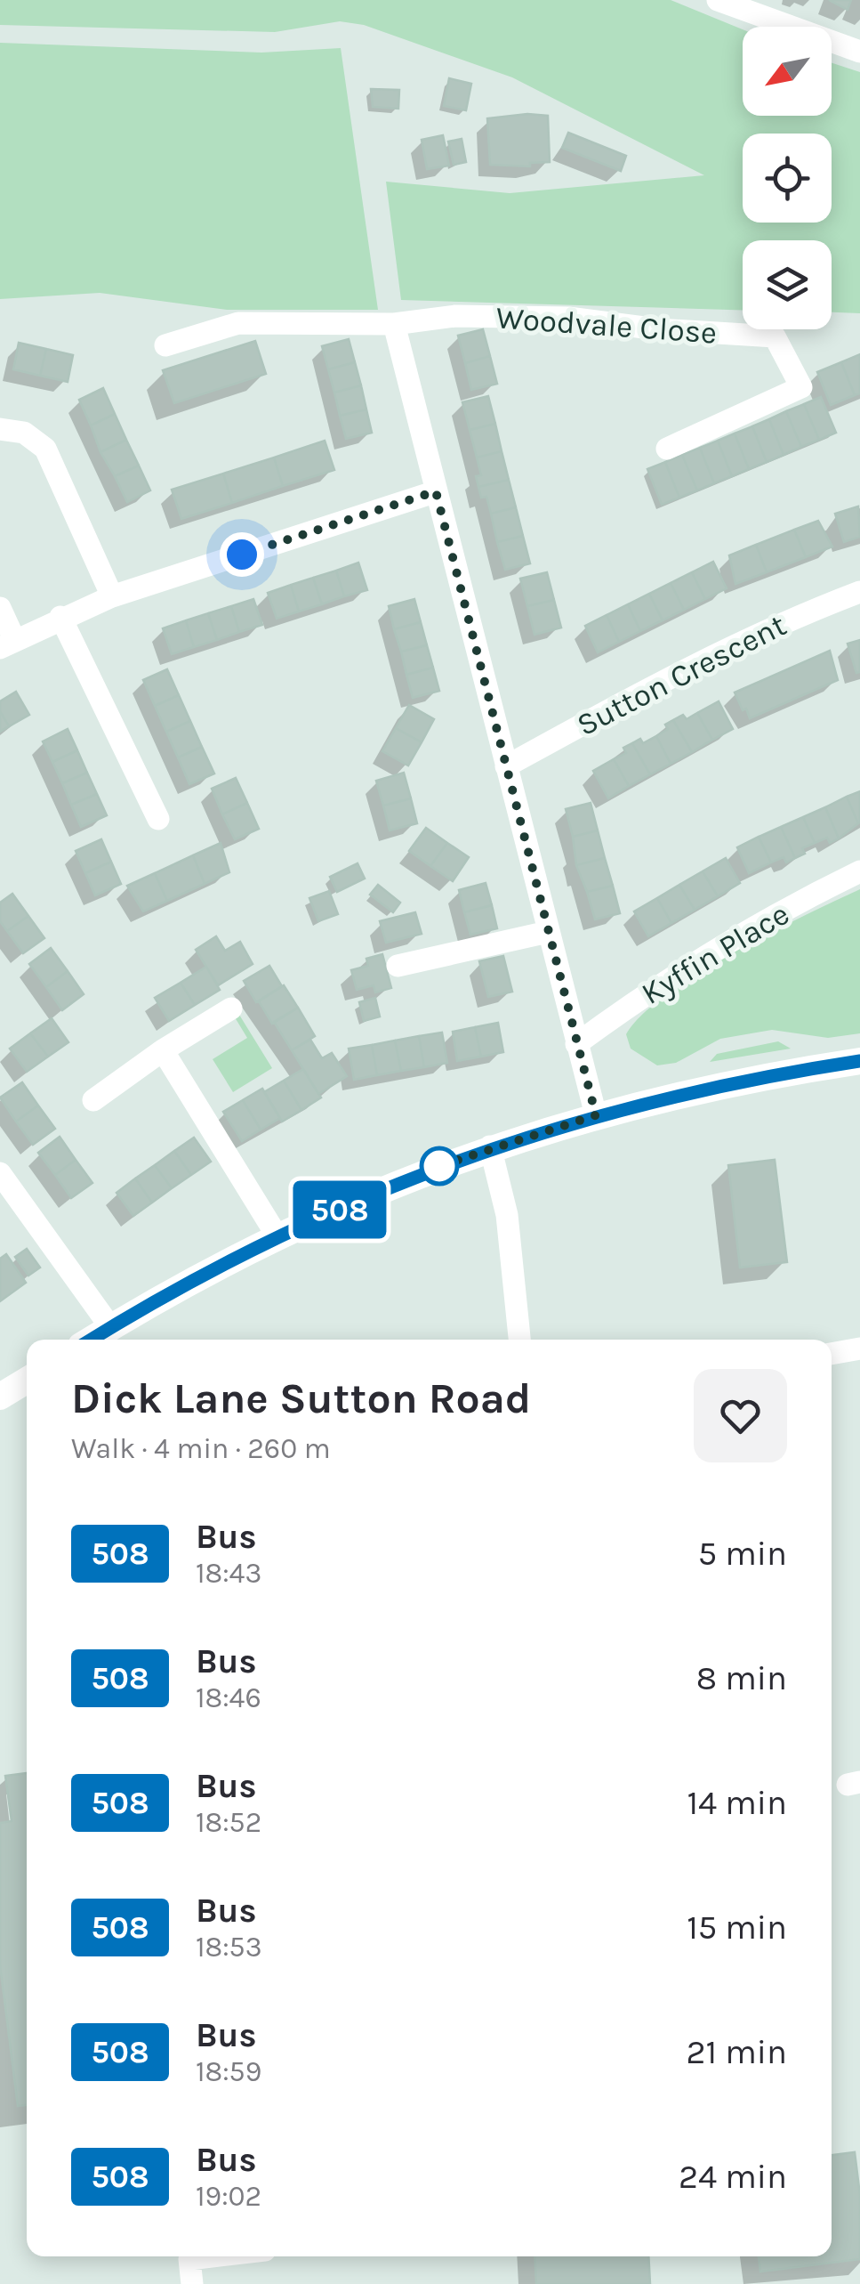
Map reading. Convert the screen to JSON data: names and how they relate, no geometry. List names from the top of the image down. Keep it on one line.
{"streets":{"street":["Woodvale Close","Sutton Crescent","Kyffin Place"]},"lines":["bus line 508"],"north":"bottom left","page":{"on_map":"508","heading":["Dick Lane Sutton Road","Walk · 4 min · 260 m"],"list":[{"mark":"508","name":"Bus","note":"18:43","value":"5 min"},{"mark":"508","name":"Bus","note":"18:46","value":"8 min"},{"mark":"508","name":"Bus","note":"18:52","value":"14 min"},{"mark":"508","name":"Bus","note":"18:53","value":"15 min"},{"mark":"508","name":"Bus","note":"18:59","value":"21 min"},{"mark":"508","name":"Bus","note":"19:02","value":"24 min"}]}}
